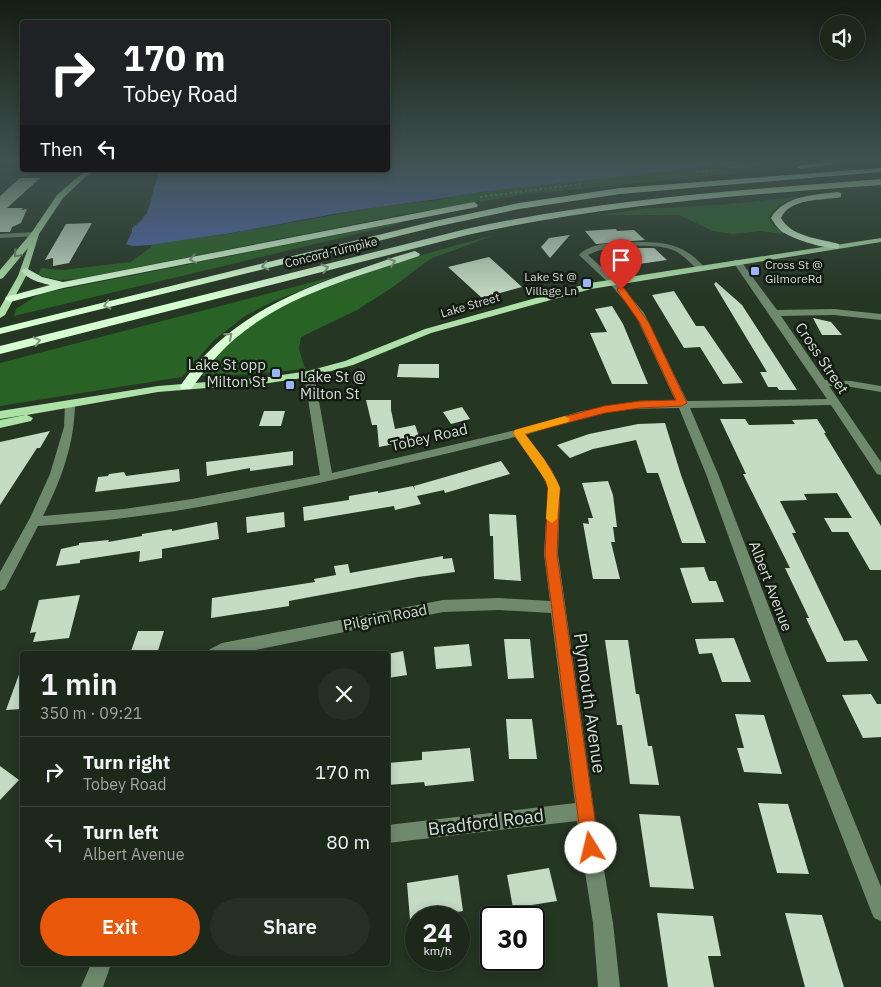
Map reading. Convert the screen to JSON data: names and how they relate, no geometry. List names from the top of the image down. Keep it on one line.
{"streets":{"highway":["Concord Turnpike"],"main road":["Lake Street"],"street":["Cross Street","Tobey Road","Albert Avenue","Pilgrim Road","Plymouth Avenue","Bradford Road"]},"crossings":[["Lake Street","Cross Street"],["Lake Street","Albert Avenue"],["Cross Street","Tobey Road"],["Tobey Road","Albert Avenue"],["Tobey Road","Plymouth Avenue"],["Pilgrim Road","Plymouth Avenue"],["Plymouth Avenue","Bradford Road"]],"places":{"transit":["Cross St @ GilmoreRd","Lake St @ Village Ln","Lake St opp Milton St","Lake St @ Milton St"]},"page":{"turn":["170 m","Tobey Road"],"then":"Then","heading":["1 min","350 m · 09:21"],"list":[{"name":"Turn right","note":"Tobey Road","value":"170 m"},{"name":"Turn left","note":"Albert Avenue","value":"80 m"}],"buttons":["Exit","Share"],"speed":"24 km/h","limit":"30"}}
